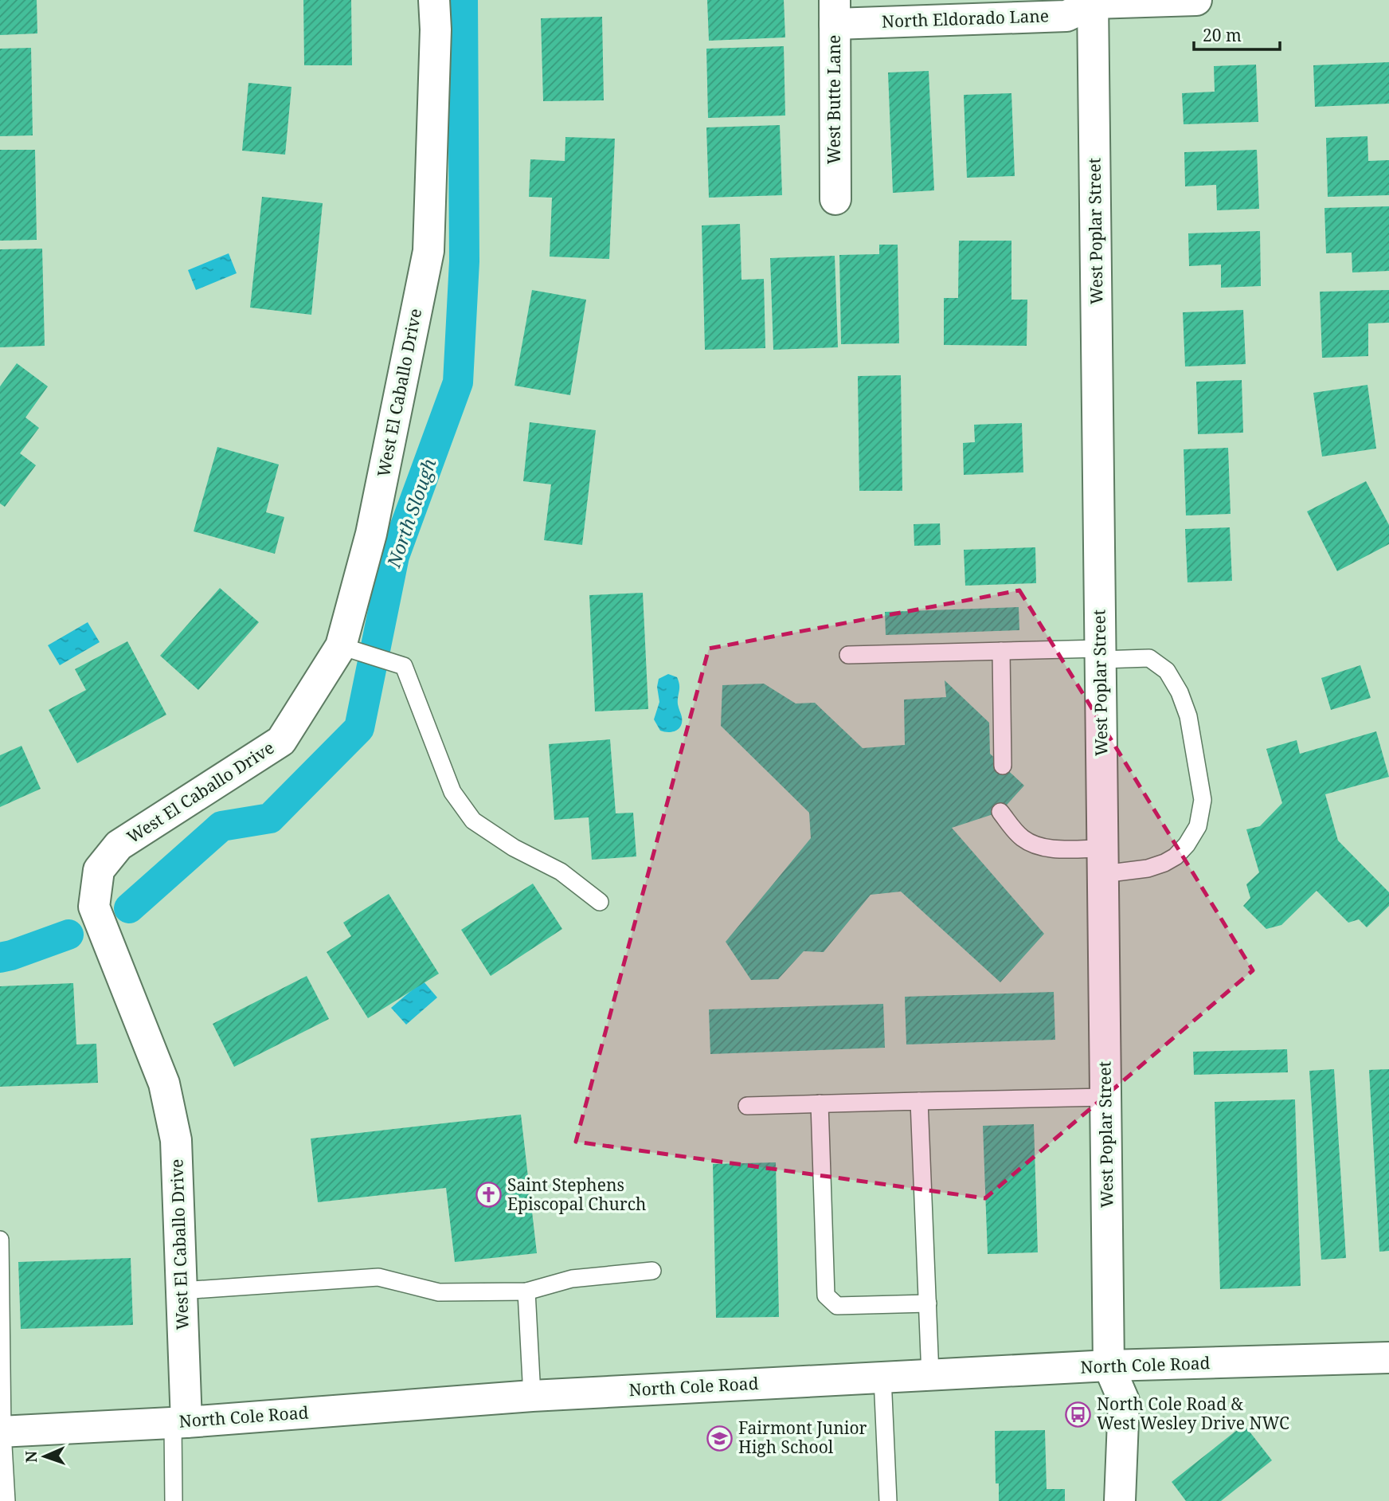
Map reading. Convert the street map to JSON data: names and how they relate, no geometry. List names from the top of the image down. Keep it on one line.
{"streets":{"street":["North Eldorado Lane","West Butte Lane","West Poplar Street","West El Caballo Drive","North Cole Road"]},"crossings":[["North Eldorado Lane","West Butte Lane"],["North Eldorado Lane","West Poplar Street"],["West Poplar Street","North Cole Road"],["West El Caballo Drive","North Cole Road"]],"water":["North Slough"],"places":{"church":["Saint Stephens Episcopal Church"],"bus stop":["North Cole Road & West Wesley Drive NWC"],"school or university":["Fairmont Junior High School"]},"scale_bar":"20 m","north":"left"}
